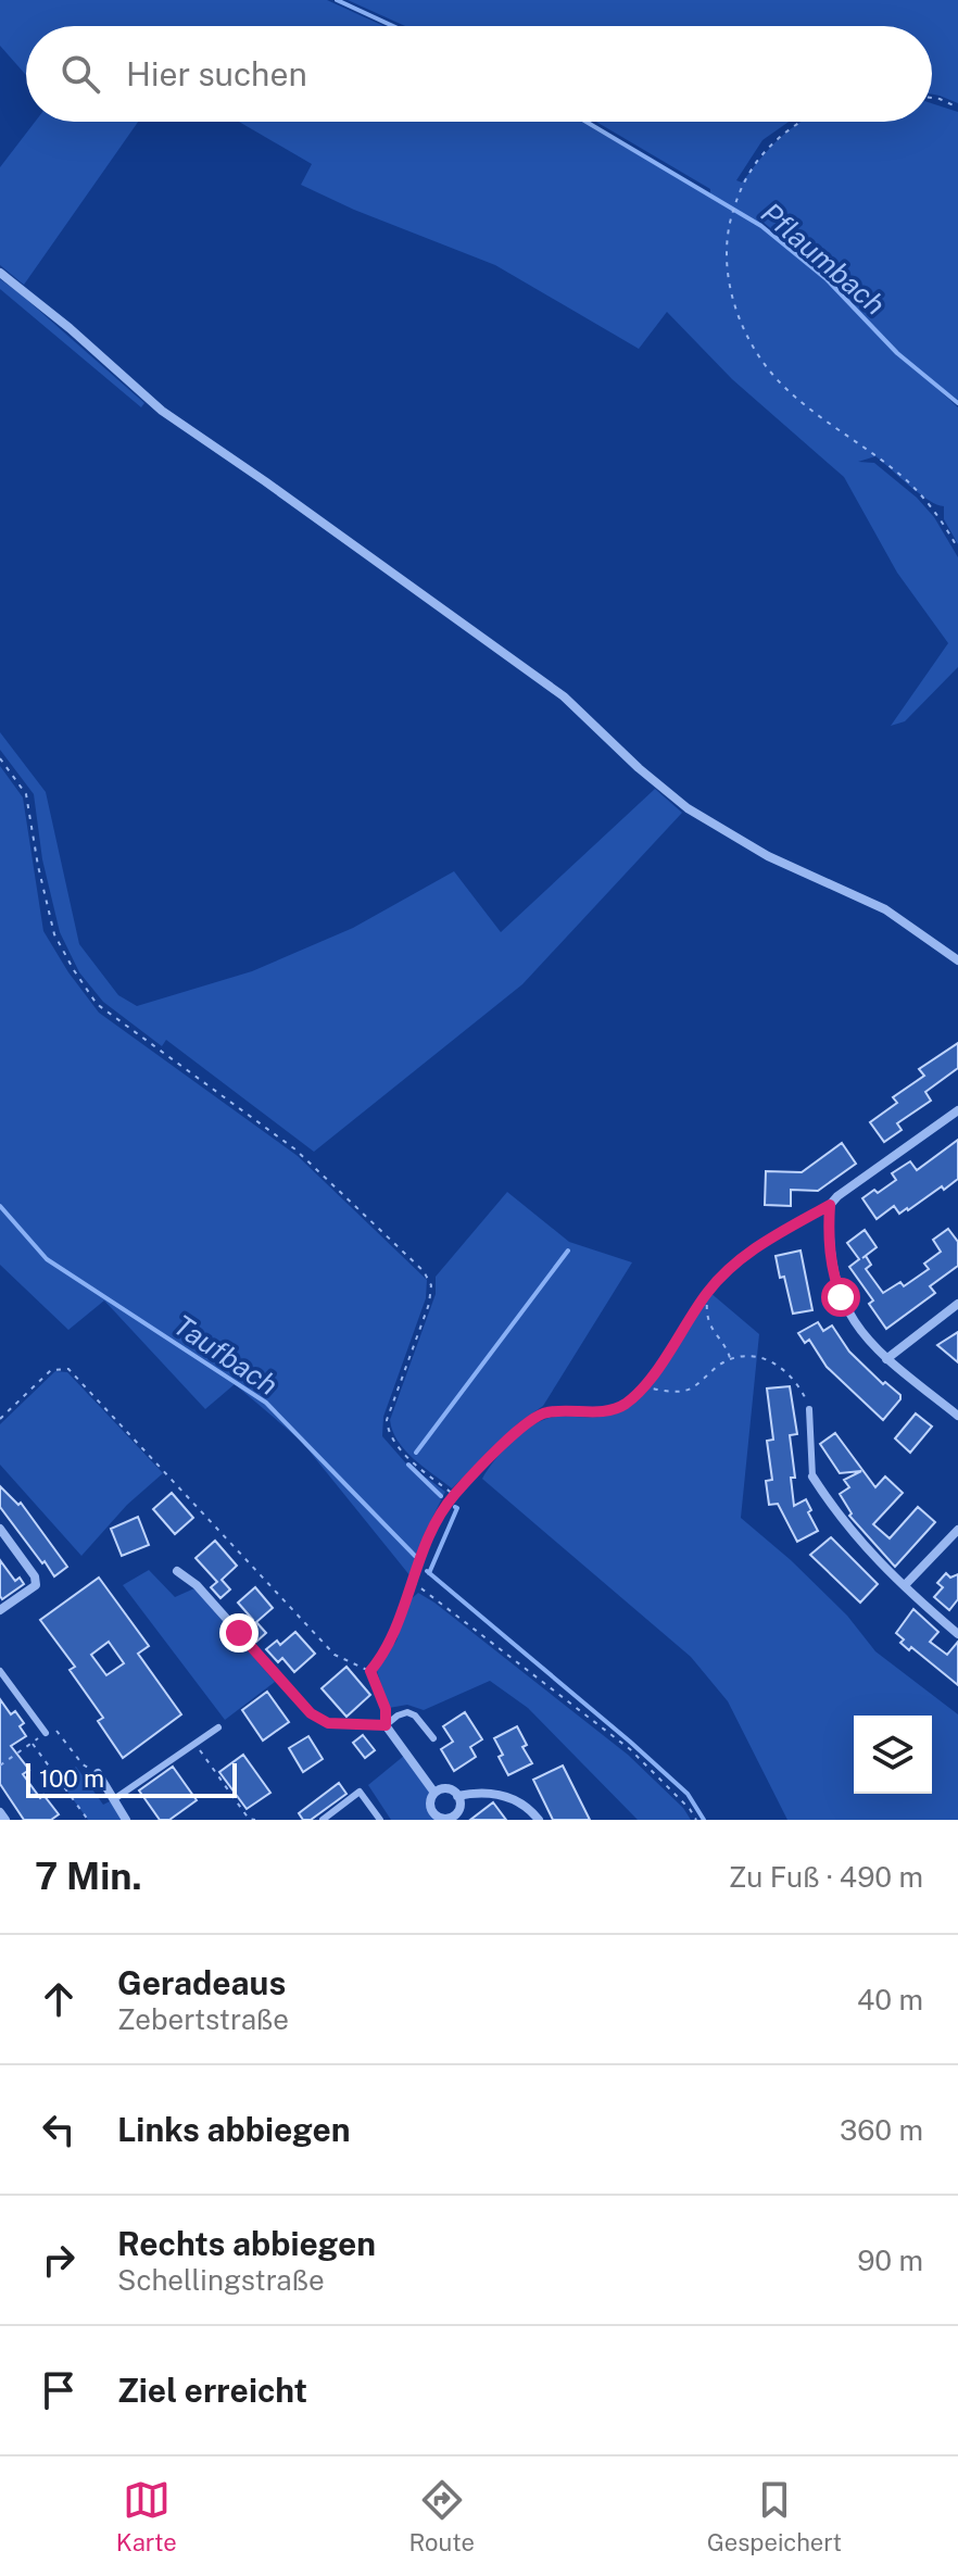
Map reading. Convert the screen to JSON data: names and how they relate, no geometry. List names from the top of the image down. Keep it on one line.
{"water":["Pflaumbach","Taufbach"],"scale_bar":"100 m","page":{"search":"Hier suchen","scale":"100 m","heading":["7 Min.","Zu Fuß · 490 m"],"list":[["Geradeaus","Zebertstraße","40 m"],["Links abbiegen","360 m"],["Rechts abbiegen","Schellingstraße","90 m"],"Ziel erreicht"],"nav":["Karte","Route","Gespeichert"]}}
